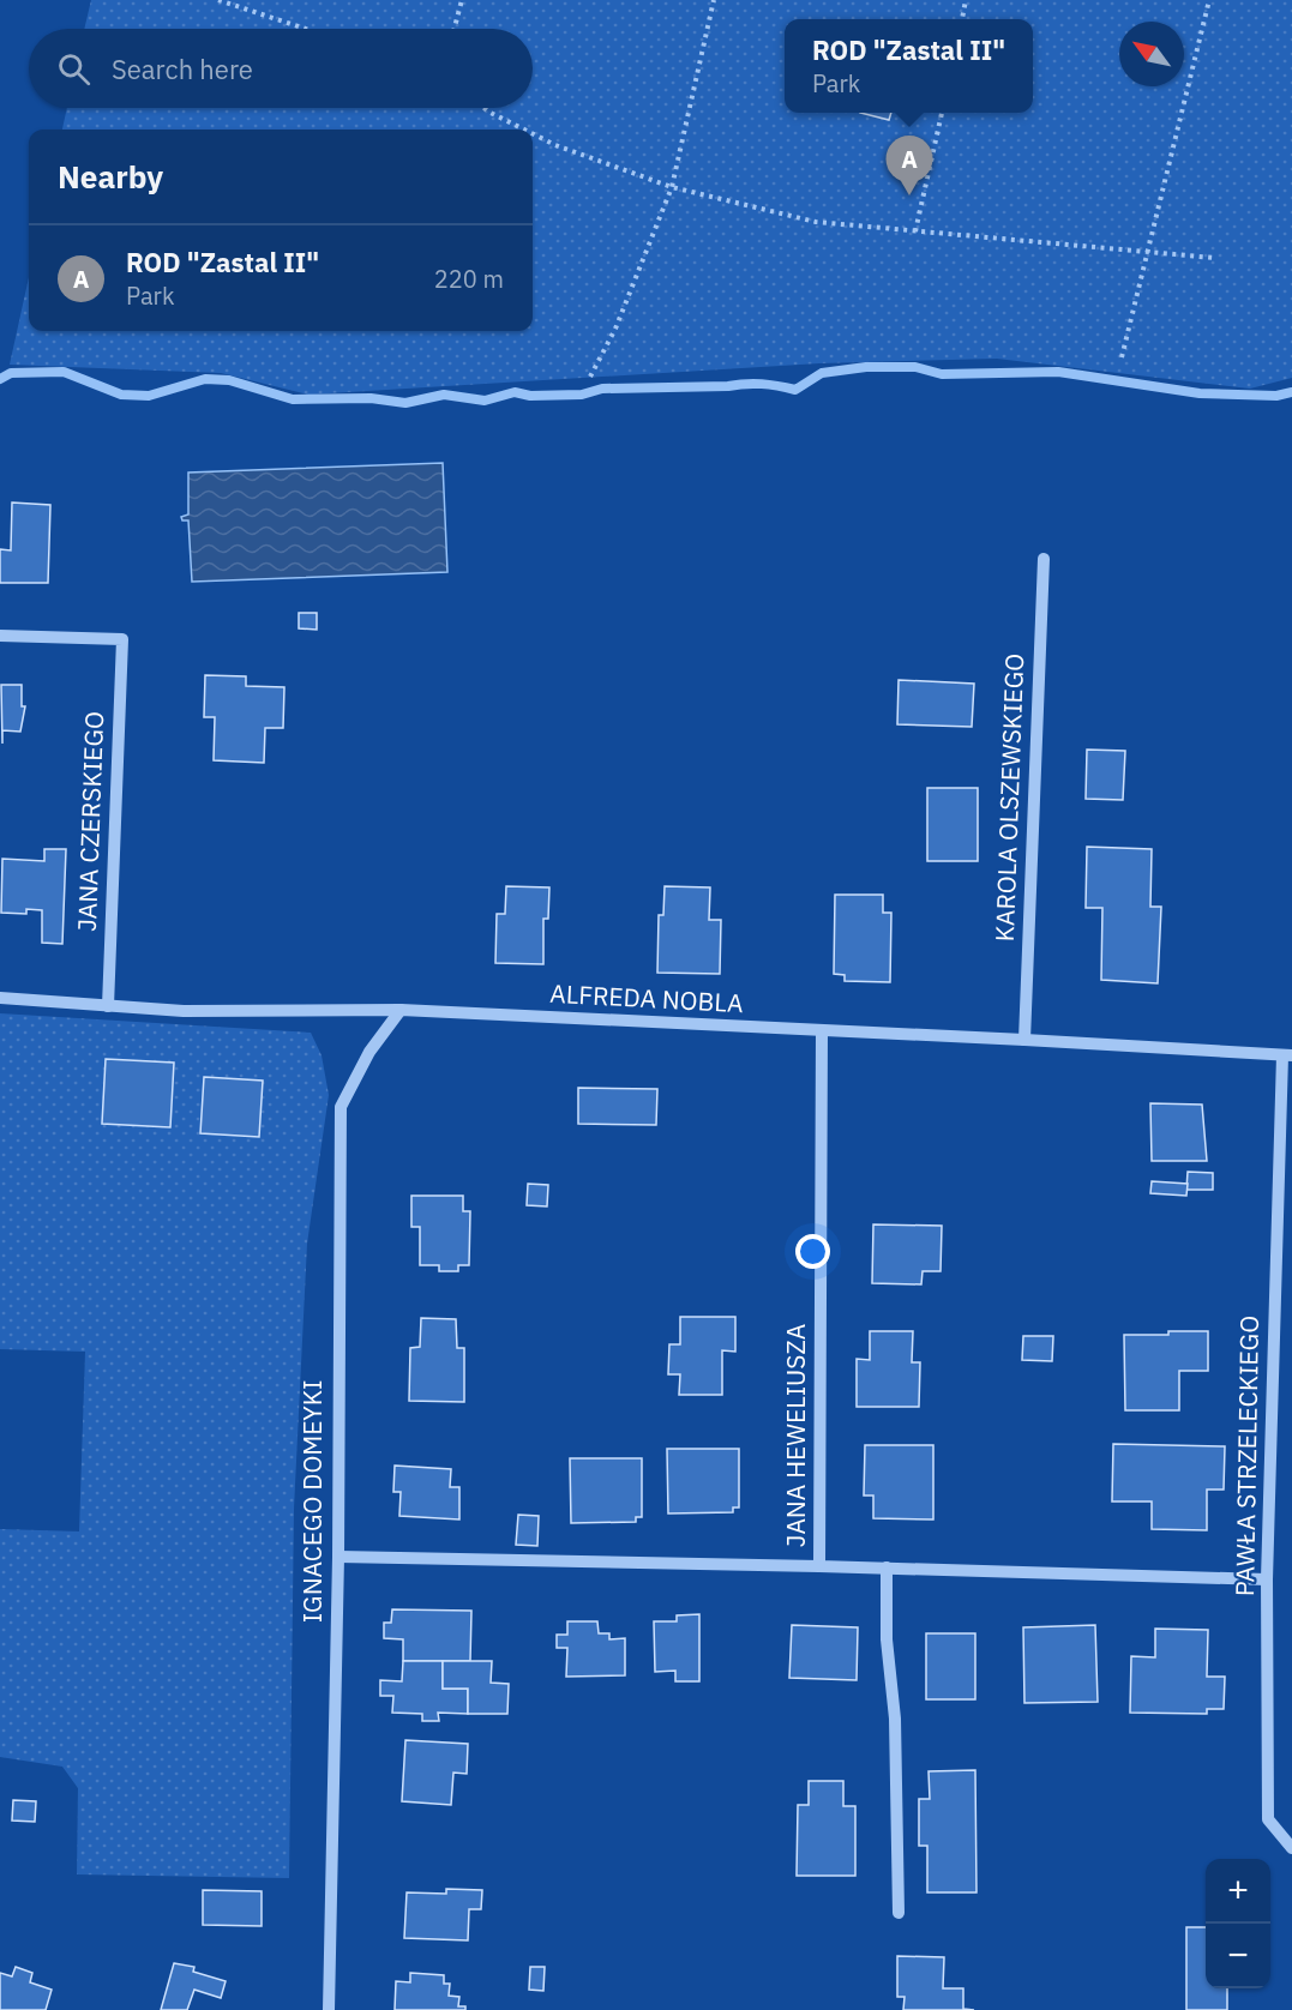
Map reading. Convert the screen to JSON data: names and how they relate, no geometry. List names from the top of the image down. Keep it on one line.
{"streets":{"street":["KAROLA OLSZEWSKIEGO","JANA CZERSKIEGO","ALFREDA NOBLA","JANA HEWELIUSZA","PAWŁA STRZELECKIEGO","IGNACEGO DOMEYKI"]},"crossings":[["KAROLA OLSZEWSKIEGO","ALFREDA NOBLA"],["JANA CZERSKIEGO","ALFREDA NOBLA"],["ALFREDA NOBLA","JANA HEWELIUSZA"],["ALFREDA NOBLA","PAWŁA STRZELECKIEGO"],["ALFREDA NOBLA","IGNACEGO DOMEYKI"],["JANA HEWELIUSZA","PAWŁA STRZELECKIEGO"]],"north":"top left","page":{"popup":["ROD \"Zastal II\"","Park"],"search":"Search here","heading":"Nearby","pins":"A","list":[{"mark":"A","name":"ROD \"Zastal II\"","note":"Park","value":"220 m"}],"map_buttons":["+","−"]}}
